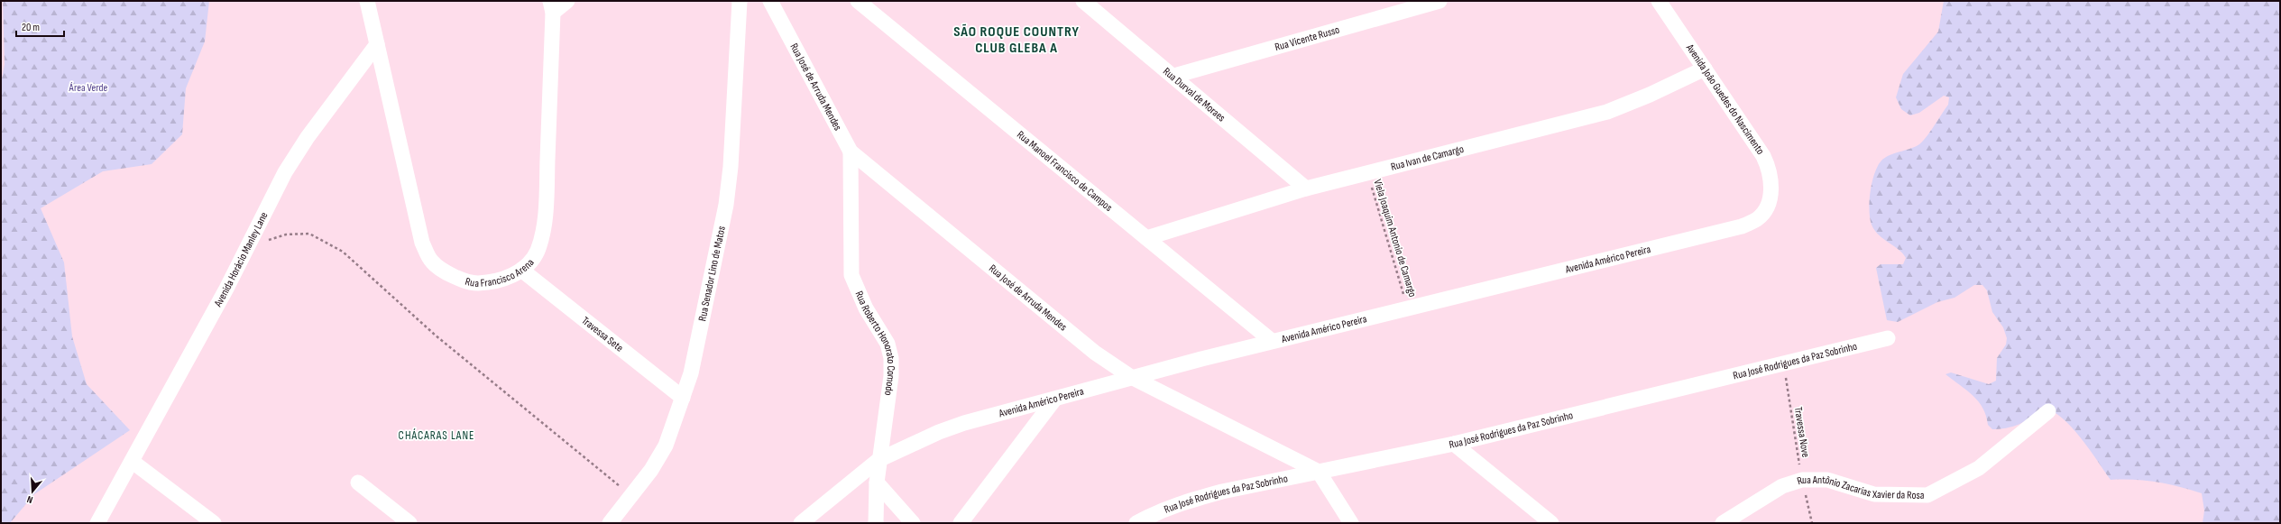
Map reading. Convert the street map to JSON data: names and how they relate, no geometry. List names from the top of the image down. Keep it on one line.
{"streets":{"street":["Rua Vicente Russo","Rua José de Arruda Mendes","Rua Durval de Moraes","Avenida João Guedes do Nascimento","Rua Ivan de Camargo","Rua Manoel Francisco de Campos","Avenida Horácio Manley Lane","Avenida Américo Pereira","Rua Francisco Arena","Rua Senador Lino de Matos","Travessa Sete","Rua Roberto Honorato Comodo","Rua José Rodrigues da Paz Sobrinho","Rua Antônio Zacarias Xavier da Rosa"],"path":["Viela Joaquim Antonio de Camargo","Travessa Nove"]},"crossings":[["Rua Vicente Russo","Rua Durval de Moraes"],["Rua José de Arruda Mendes","Avenida Américo Pereira"],["Rua José de Arruda Mendes","Rua Roberto Honorato Comodo"],["Rua José de Arruda Mendes","Rua José Rodrigues da Paz Sobrinho"],["Rua Durval de Moraes","Rua Ivan de Camargo"],["Avenida João Guedes do Nascimento","Rua Ivan de Camargo"],["Avenida João Guedes do Nascimento","Avenida Américo Pereira"],["Rua Ivan de Camargo","Rua Manoel Francisco de Campos"],["Rua Ivan de Camargo","Viela Joaquim Antonio de Camargo"],["Rua Manoel Francisco de Campos","Avenida Américo Pereira"],["Viela Joaquim Antonio de Camargo","Avenida Américo Pereira"],["Avenida Horácio Manley Lane","Rua Francisco Arena"],["Avenida Américo Pereira","Rua Roberto Honorato Comodo"],["Rua Francisco Arena","Travessa Sete"],["Rua Senador Lino de Matos","Travessa Sete"],["Rua José Rodrigues da Paz Sobrinho","Travessa Nove"],["Travessa Nove","Rua Antônio Zacarias Xavier da Rosa"]],"districts":["SÃO ROQUE COUNTRY CLUB GLEBA A","CHÁCARAS LANE"],"parks":["Área Verde"],"scale_bar":"20 m","north":"bottom"}
